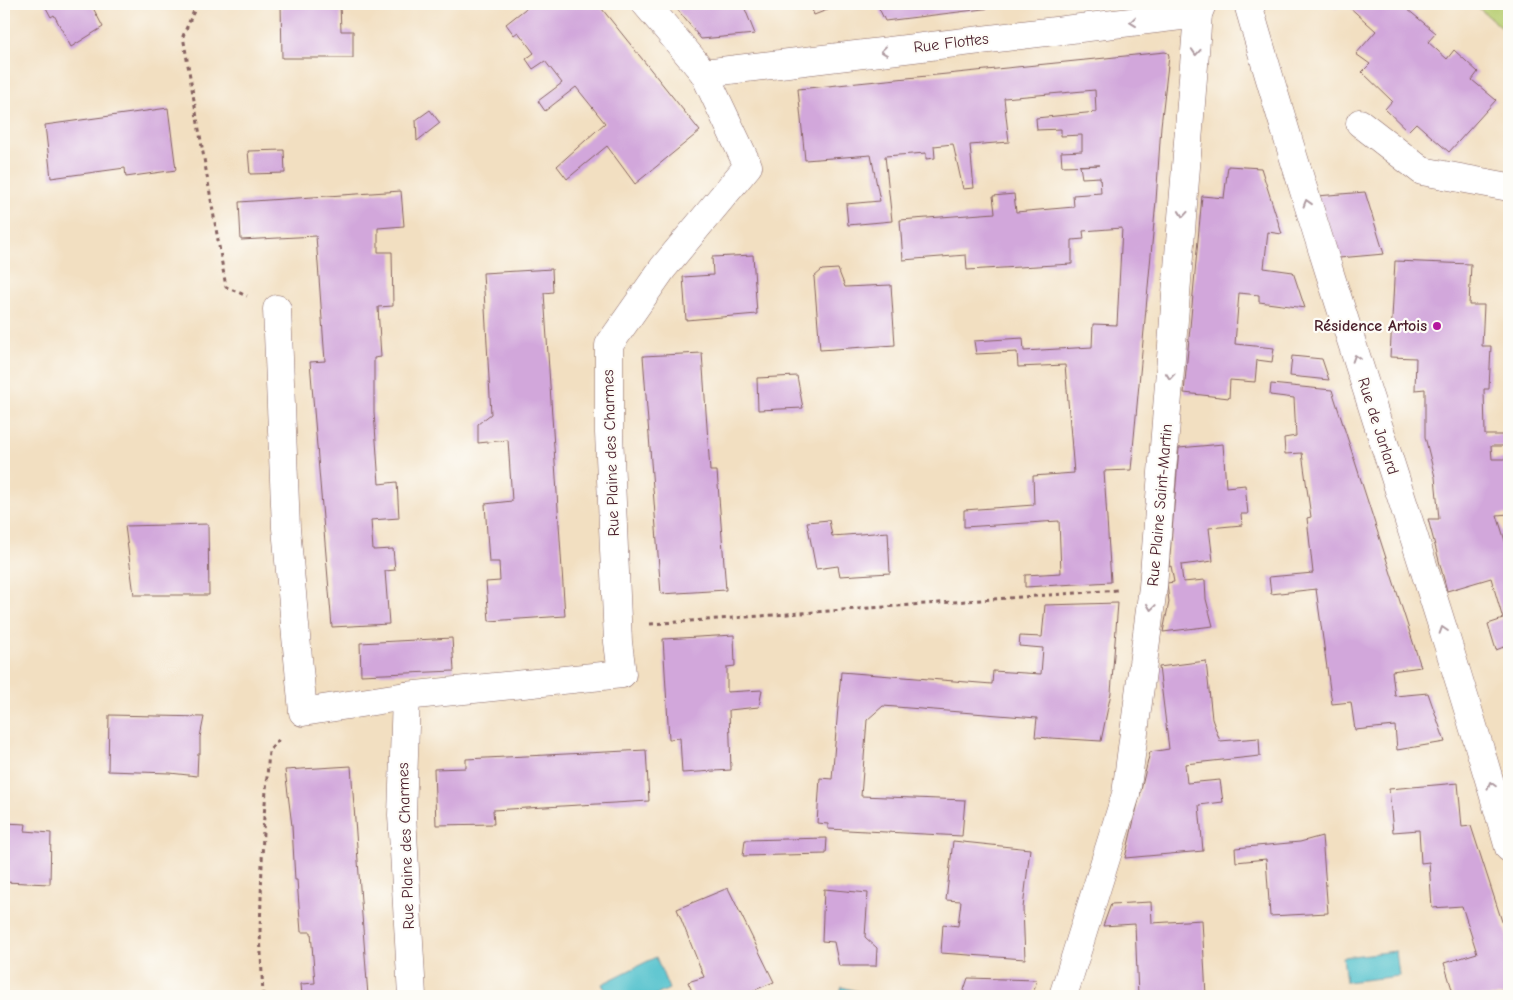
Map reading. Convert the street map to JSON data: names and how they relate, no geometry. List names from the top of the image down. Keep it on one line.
{"streets":{"street":["Rue Flottes","Rue de Jarlard","Rue Plaine des Charmes","Rue Plaine Saint-Martin"]},"crossings":[["Rue Flottes","Rue Plaine des Charmes"],["Rue Flottes","Rue Plaine Saint-Martin"]],"one_way":["Rue Flottes","Rue de Jarlard","Rue Plaine Saint-Martin"],"places":["Résidence Artois"]}
